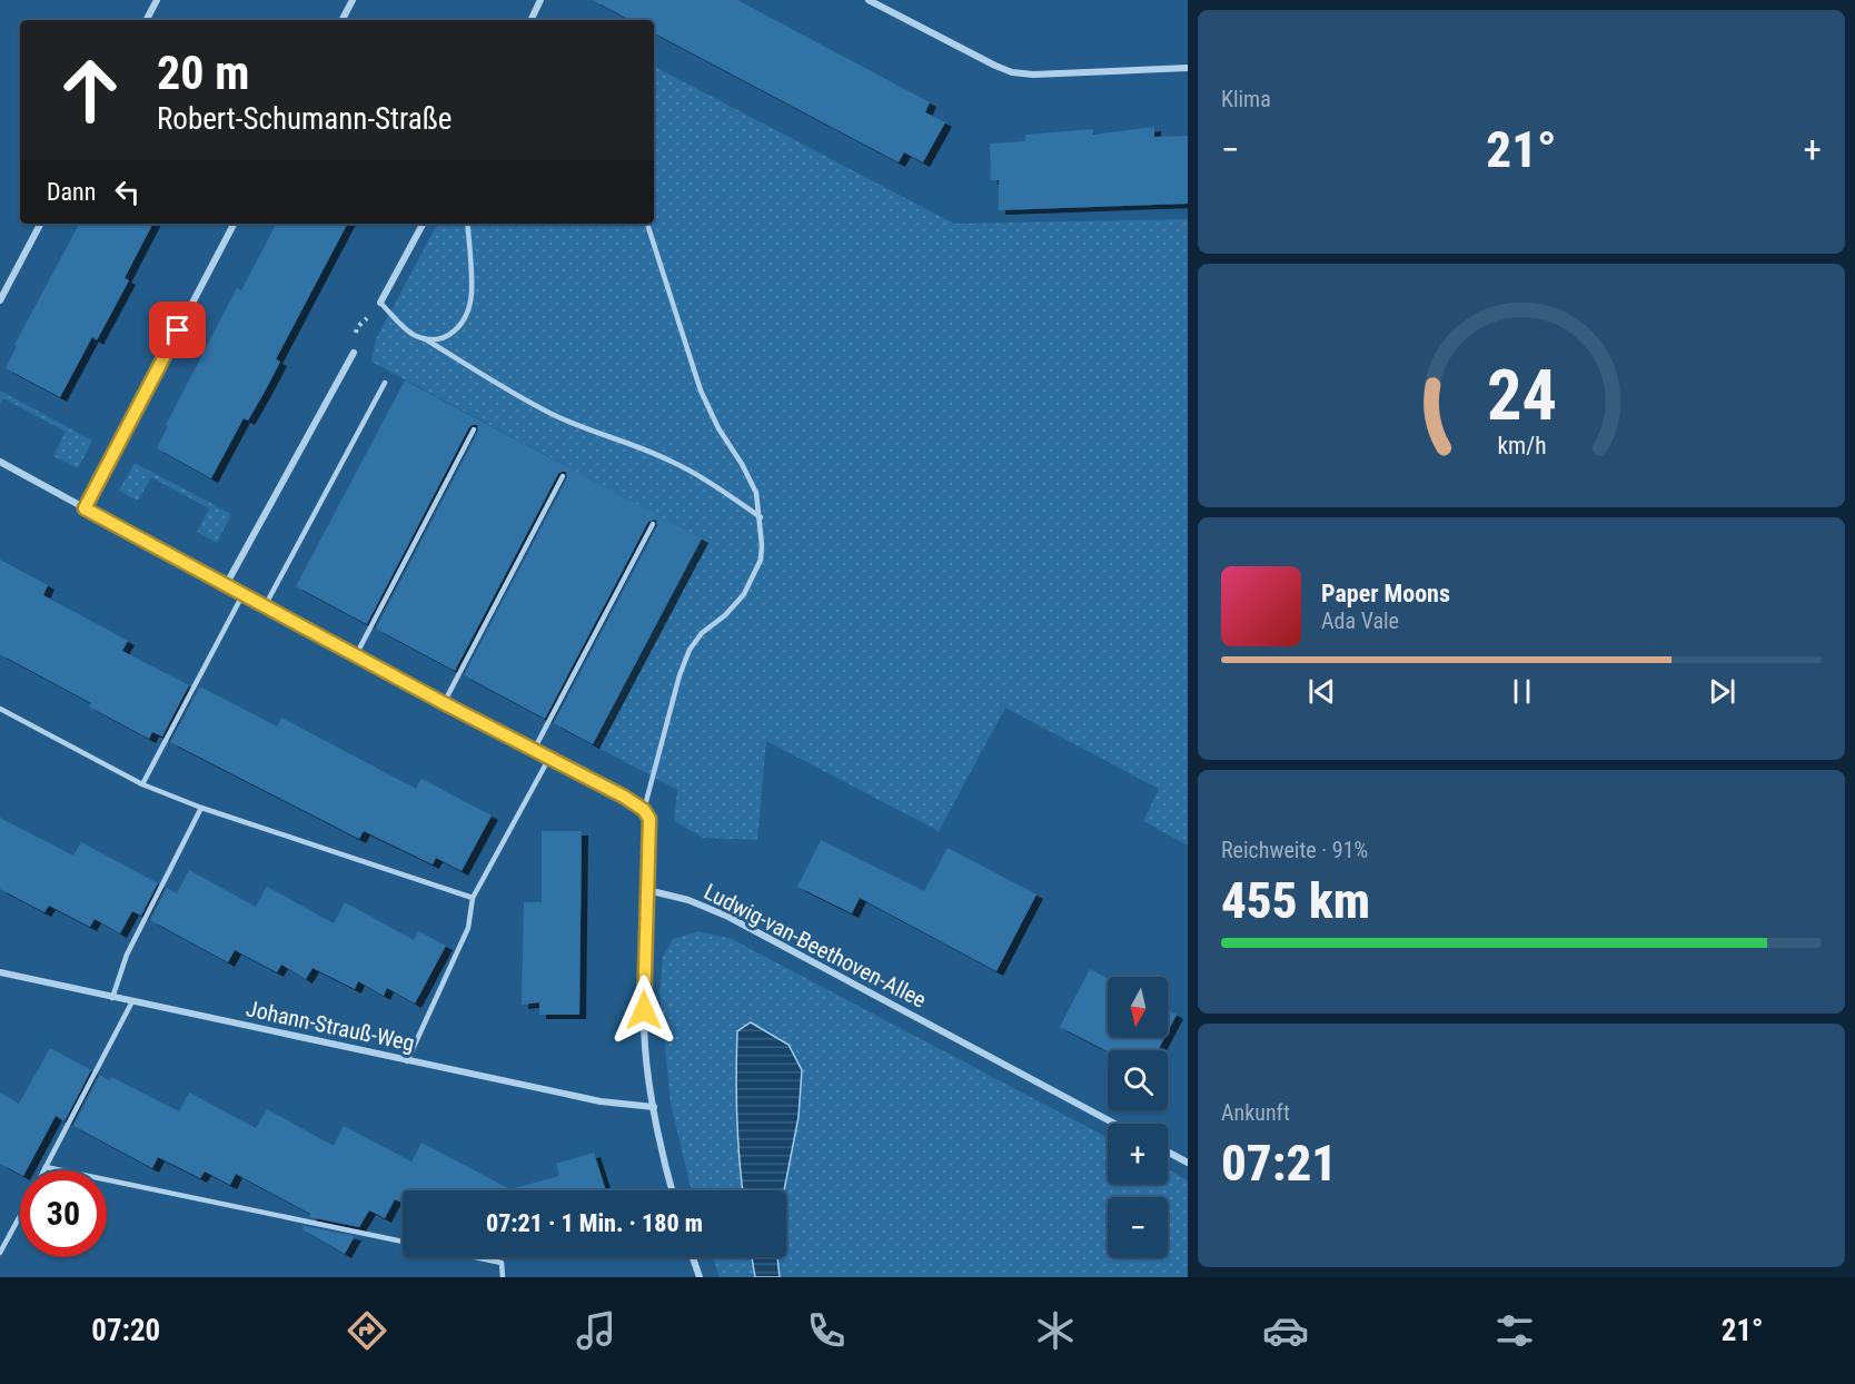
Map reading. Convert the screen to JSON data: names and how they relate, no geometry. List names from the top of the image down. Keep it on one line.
{"streets":{"street":["Ludwig-van-Beethoven-Allee","Johann-Strauß-Weg"]},"north":"bottom","page":{"tile":["Klima",["Reichweite · 91%","455 km"],["Ankunft","07:21"]],"turn":["20 m","Robert-Schumann-Straße"],"heat":["−","21°","+"],"then":"Dann","song":["Paper Moons","Ada Vale"],"map_buttons":["+","−"],"limit":"30","trip":"07:21 · 1 Min. · 180 m","tabs":["07:20","21°"],"gauge":["24","km/h"]}}
